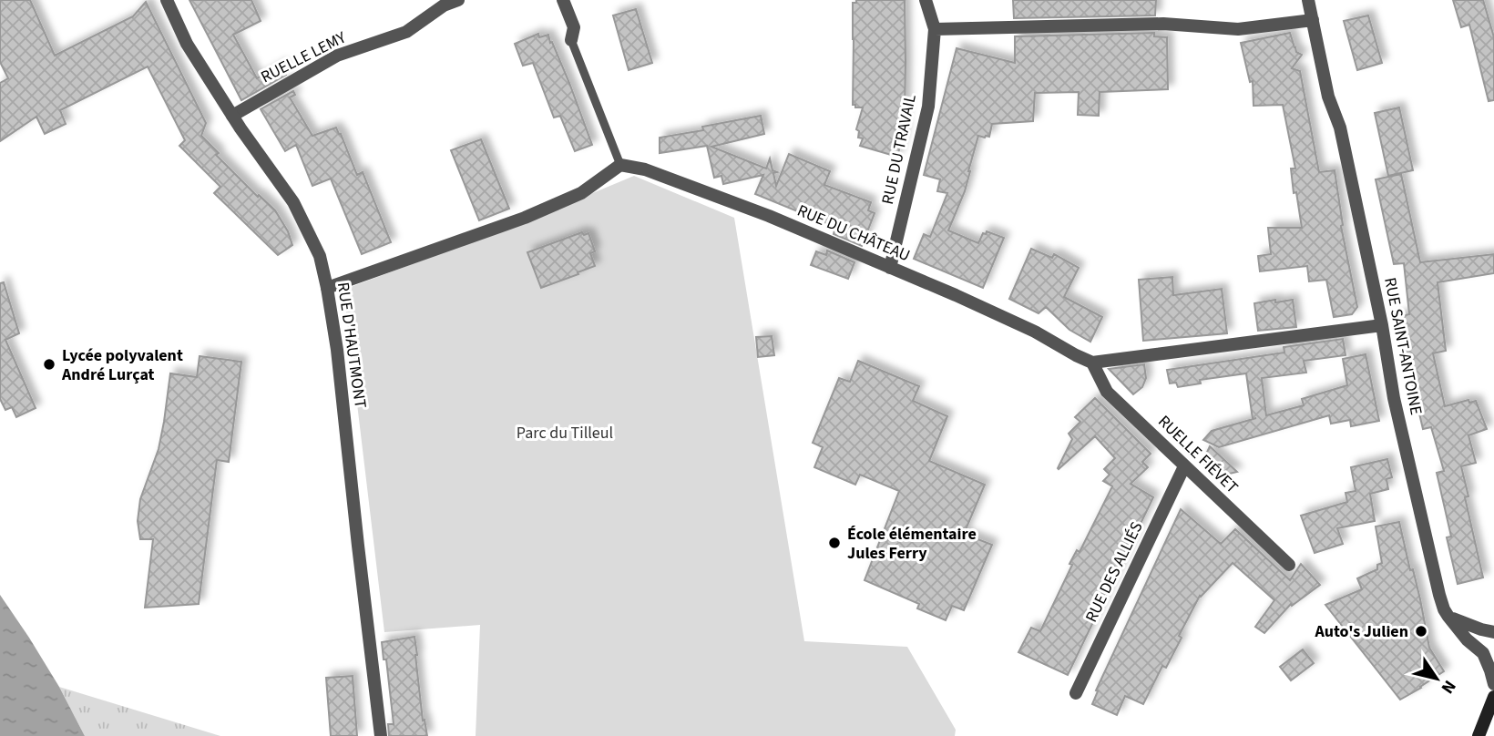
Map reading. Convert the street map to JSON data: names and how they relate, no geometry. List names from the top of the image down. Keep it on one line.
{"streets":{"street":["RUELLE LEMY","RUE DU TRAVAIL","RUE DU CHÂTEAU","RUE D'HAUTMONT","RUE SAINT-ANTOINE","RUELLE FIÉVET","RUE DES ALLIÉS"]},"crossings":[["RUELLE LEMY","RUE D'HAUTMONT"],["RUE DU TRAVAIL","RUE DU CHÂTEAU"],["RUE DU CHÂTEAU","RUELLE FIÉVET"],["RUELLE FIÉVET","RUE DES ALLIÉS"]],"parks":["Parc du Tilleul"],"places":["Lycée polyvalent André Lurçat","École élémentaire Jules Ferry","Auto's Julien"],"north":"bottom right"}
